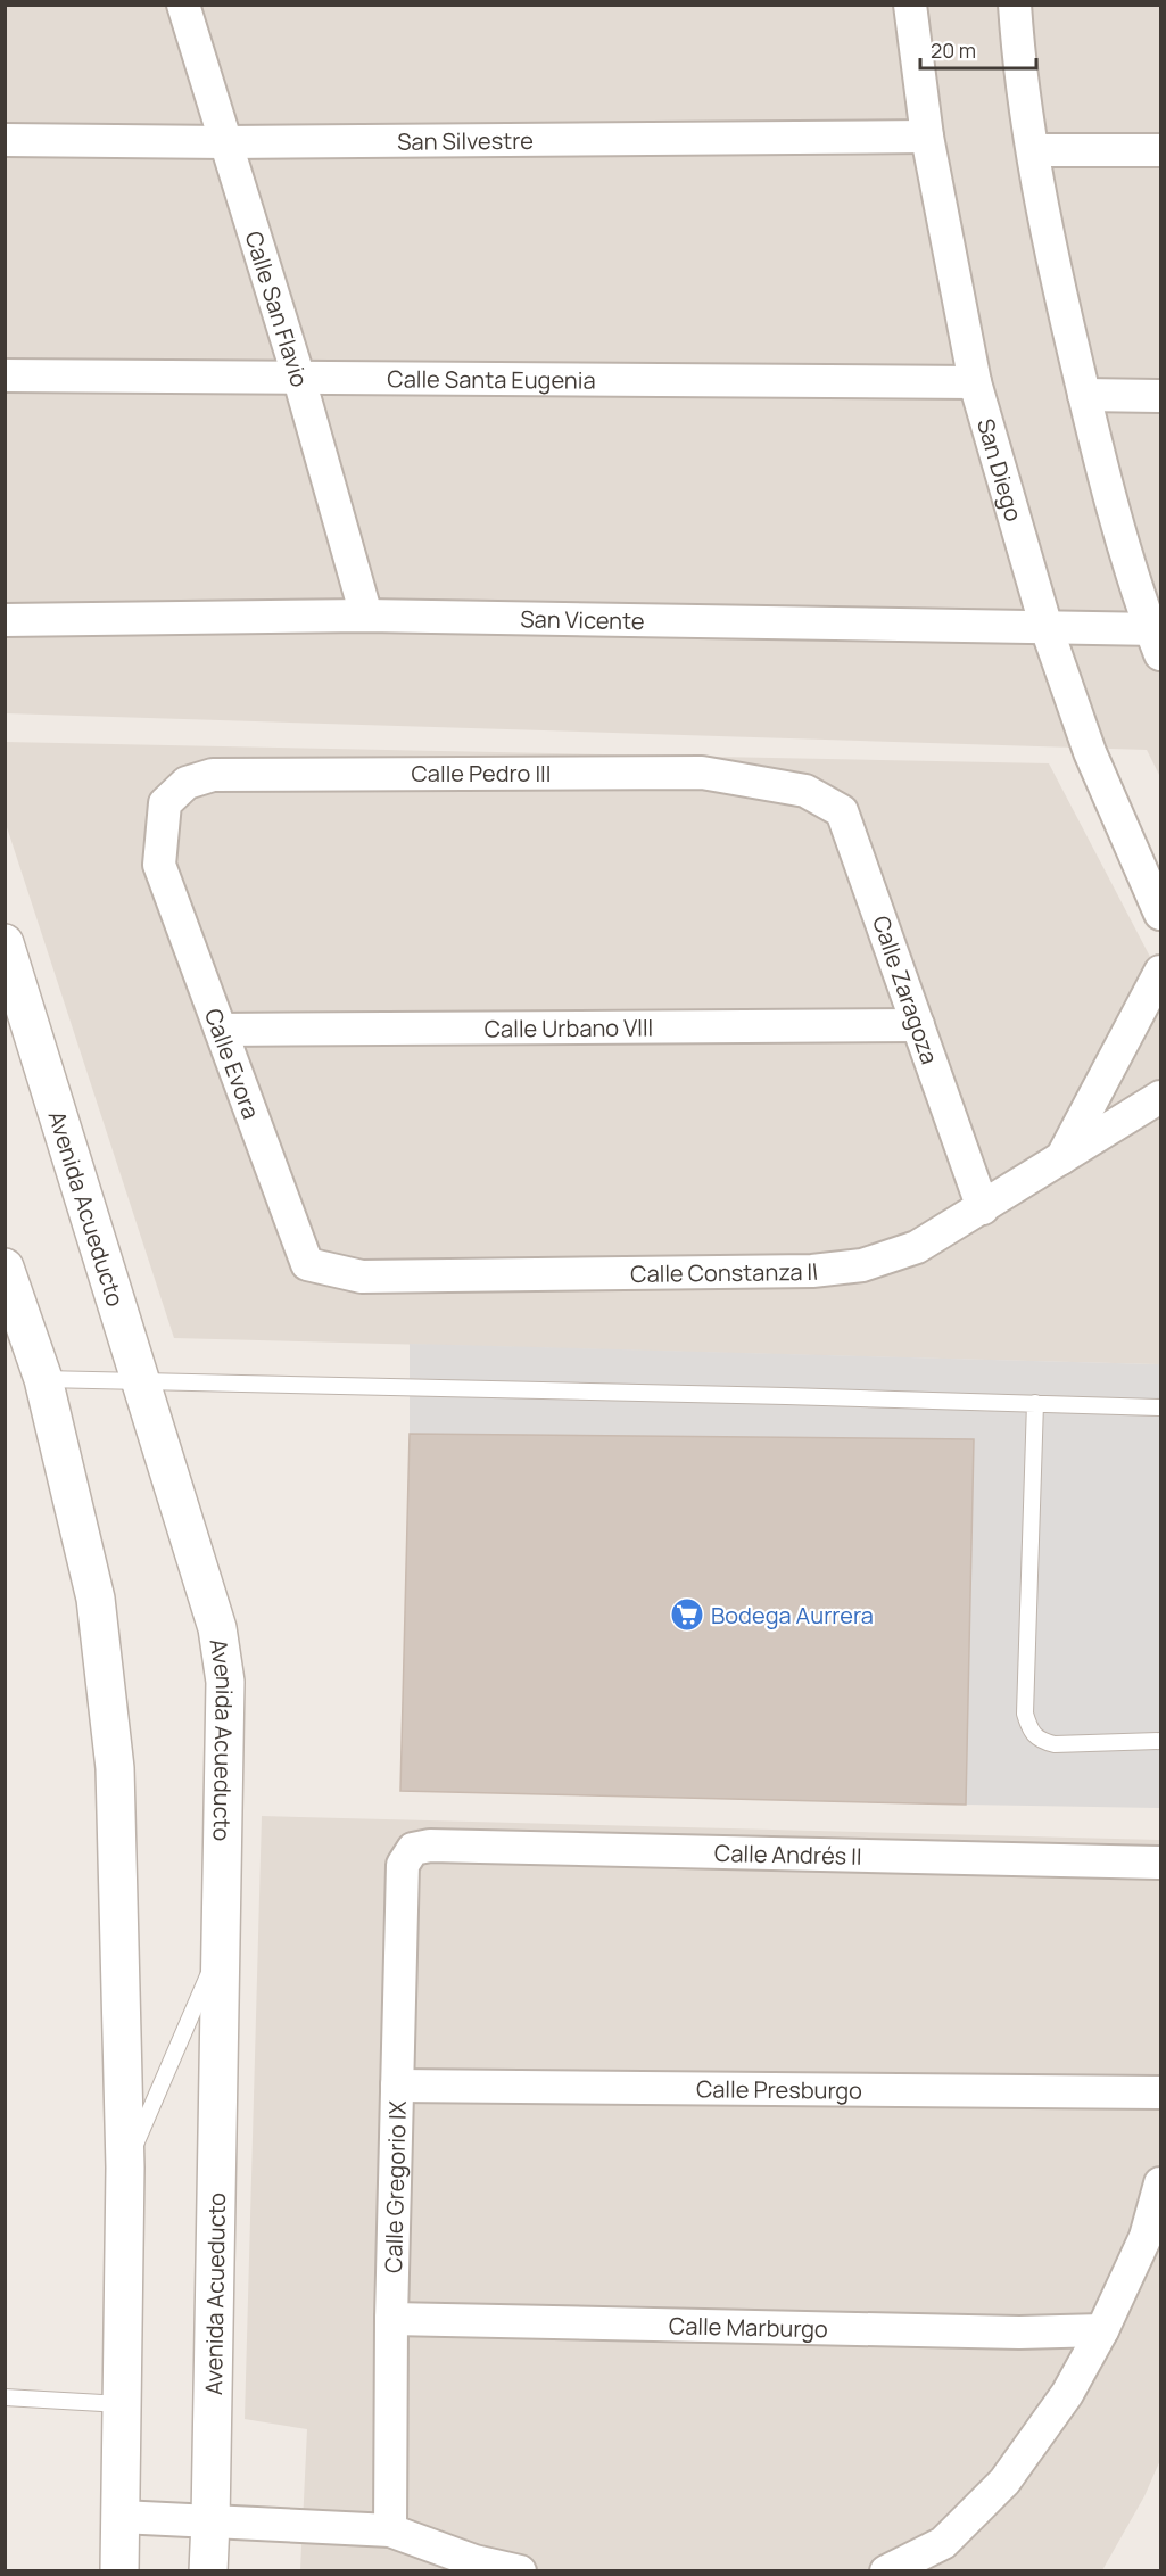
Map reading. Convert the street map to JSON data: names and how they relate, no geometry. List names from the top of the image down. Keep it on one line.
{"streets":{"street":["San Silvestre","Calle San Flavio","Calle Santa Eugenia","San Diego","San Vicente","Calle Pedro III","Calle Zaragoza","Calle Urbano VIII","Calle Evora","Avenida Acueducto","Calle Constanza II","Calle Andrés II","Calle Presburgo","Calle Gregorio IX","Calle Marburgo"]},"crossings":[["San Silvestre","Calle San Flavio"],["San Silvestre","San Diego"],["Calle San Flavio","Calle Santa Eugenia"],["Calle San Flavio","San Vicente"],["Calle Santa Eugenia","San Diego"],["San Diego","San Vicente"],["Calle Pedro III","Calle Zaragoza"],["Calle Pedro III","Calle Evora"],["Calle Zaragoza","Calle Urbano VIII"],["Calle Zaragoza","Calle Constanza II"],["Calle Urbano VIII","Calle Evora"],["Calle Evora","Calle Constanza II"],["Calle Andrés II","Calle Gregorio IX"],["Calle Presburgo","Calle Gregorio IX"],["Calle Gregorio IX","Calle Marburgo"]],"places":{"supermarket":["Bodega Aurrera"]},"scale_bar":"20 m"}
